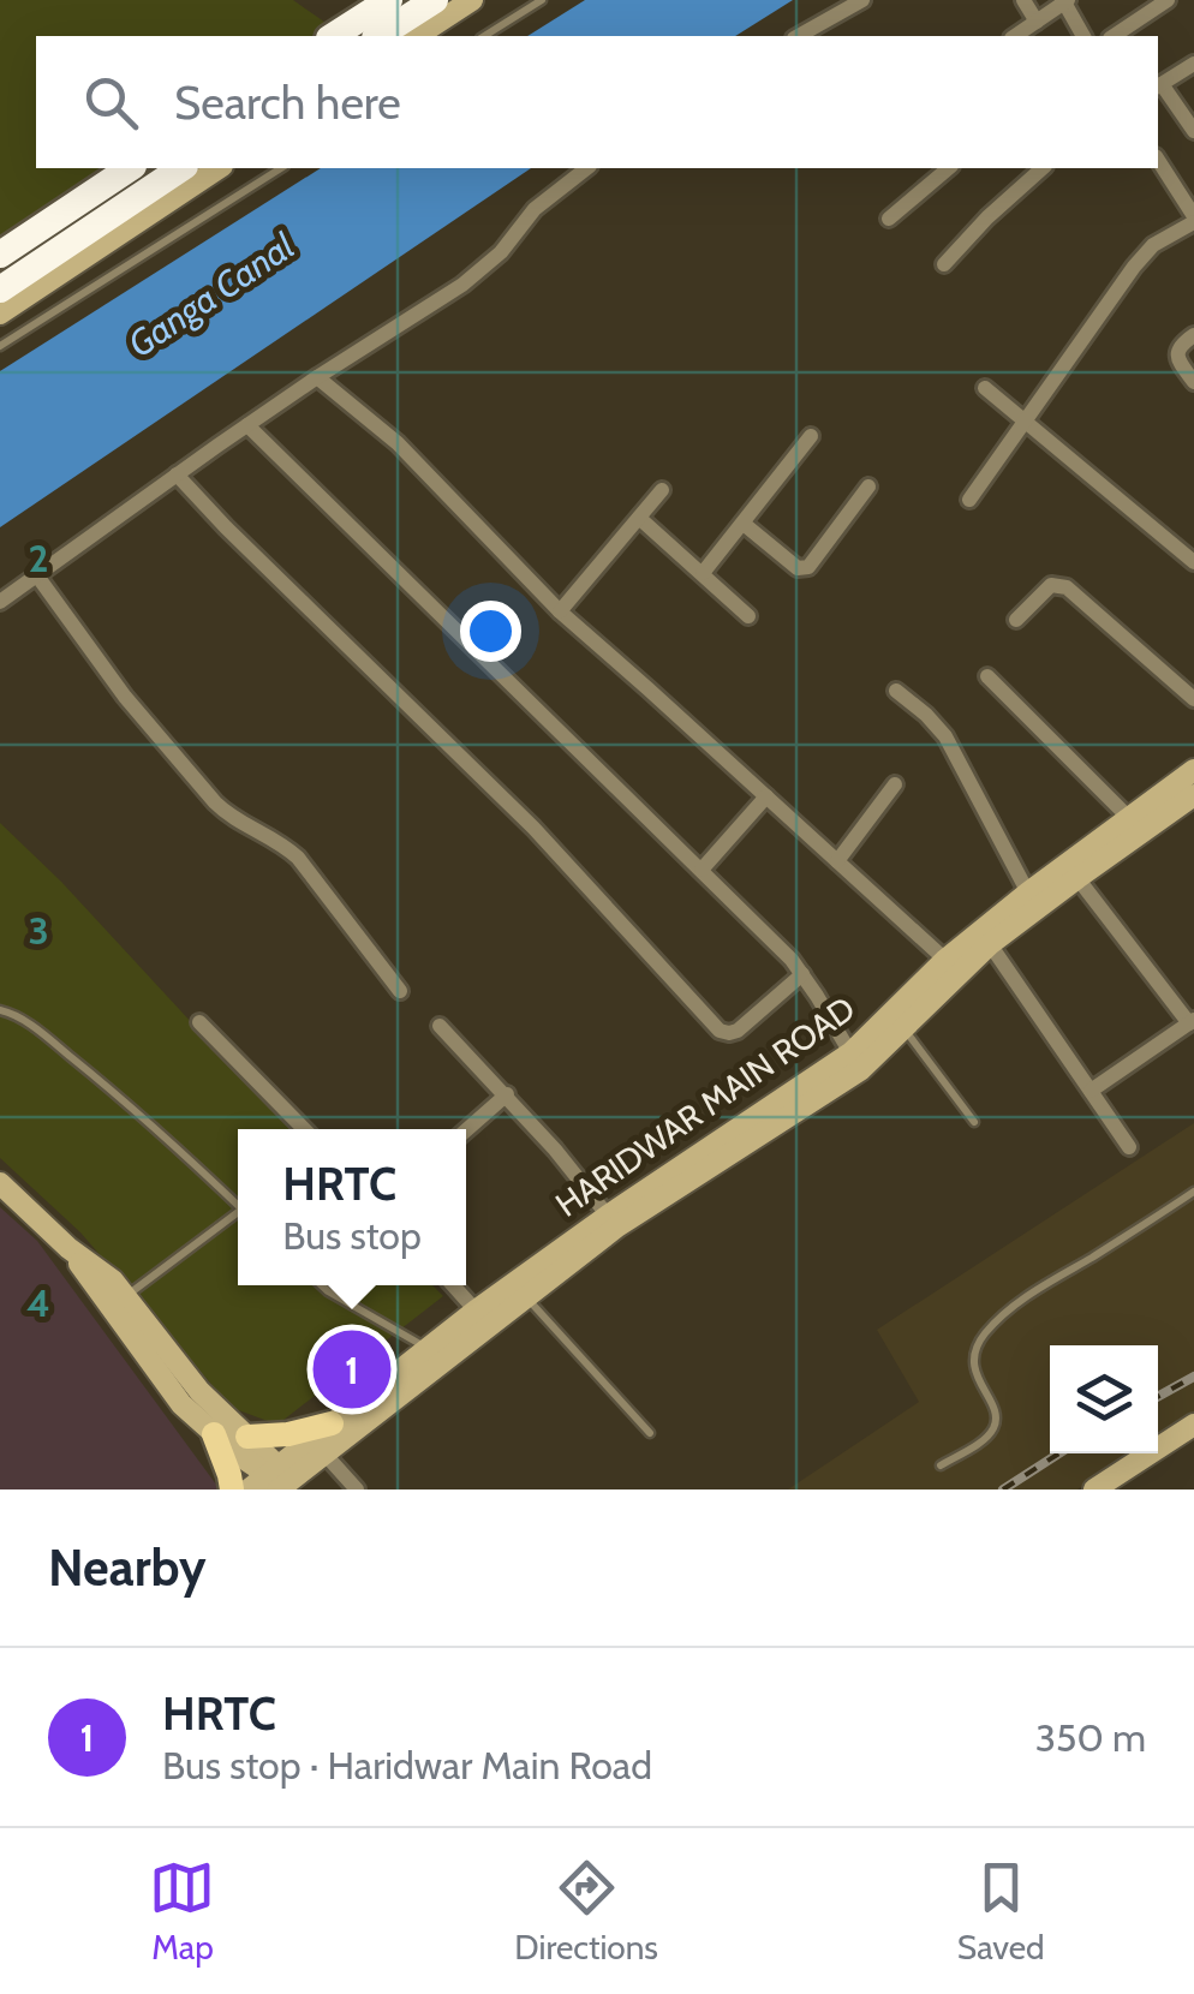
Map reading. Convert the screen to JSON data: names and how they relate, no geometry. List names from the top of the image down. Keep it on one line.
{"streets":{"main road":["HARIDWAR MAIN ROAD"]},"water":["Ganga Canal"],"page":{"search":"Search here","popup":["HRTC","Bus stop"],"pins":"1","heading":"Nearby","list":[{"mark":"1","name":"HRTC","note":"Bus stop · Haridwar Main Road","value":"350 m"}],"nav":["Map","Directions","Saved"]},"grid":{"rows":["2","3","4"]}}
